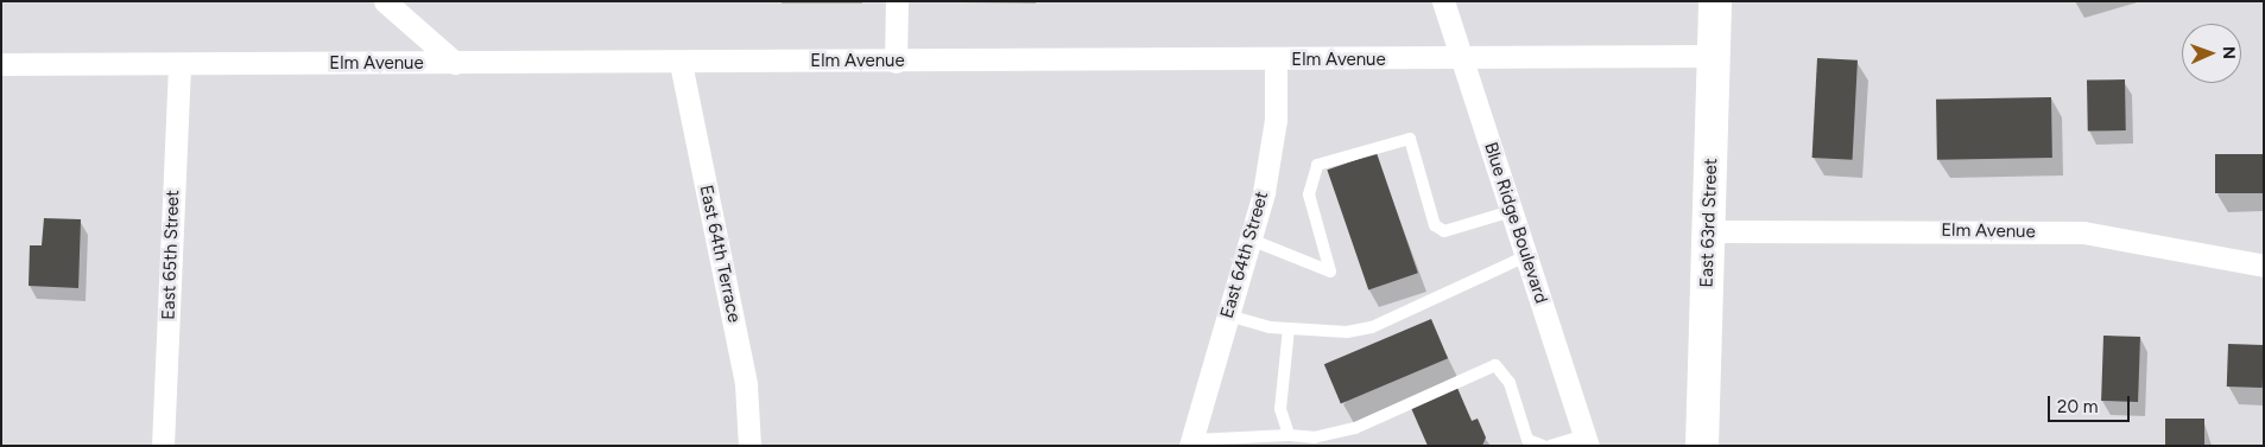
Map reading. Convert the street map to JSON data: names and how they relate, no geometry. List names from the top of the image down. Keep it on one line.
{"streets":{"main road":["East 63rd Street"],"street":["Elm Avenue","Blue Ridge Boulevard","East 64th Terrace","East 65th Street","East 64th Street"]},"crossings":[["Elm Avenue","Blue Ridge Boulevard"],["Elm Avenue","East 63rd Street"],["Elm Avenue","East 64th Terrace"],["Elm Avenue","East 65th Street"],["Elm Avenue","East 64th Street"]],"scale_bar":"20 m","north":"right"}
